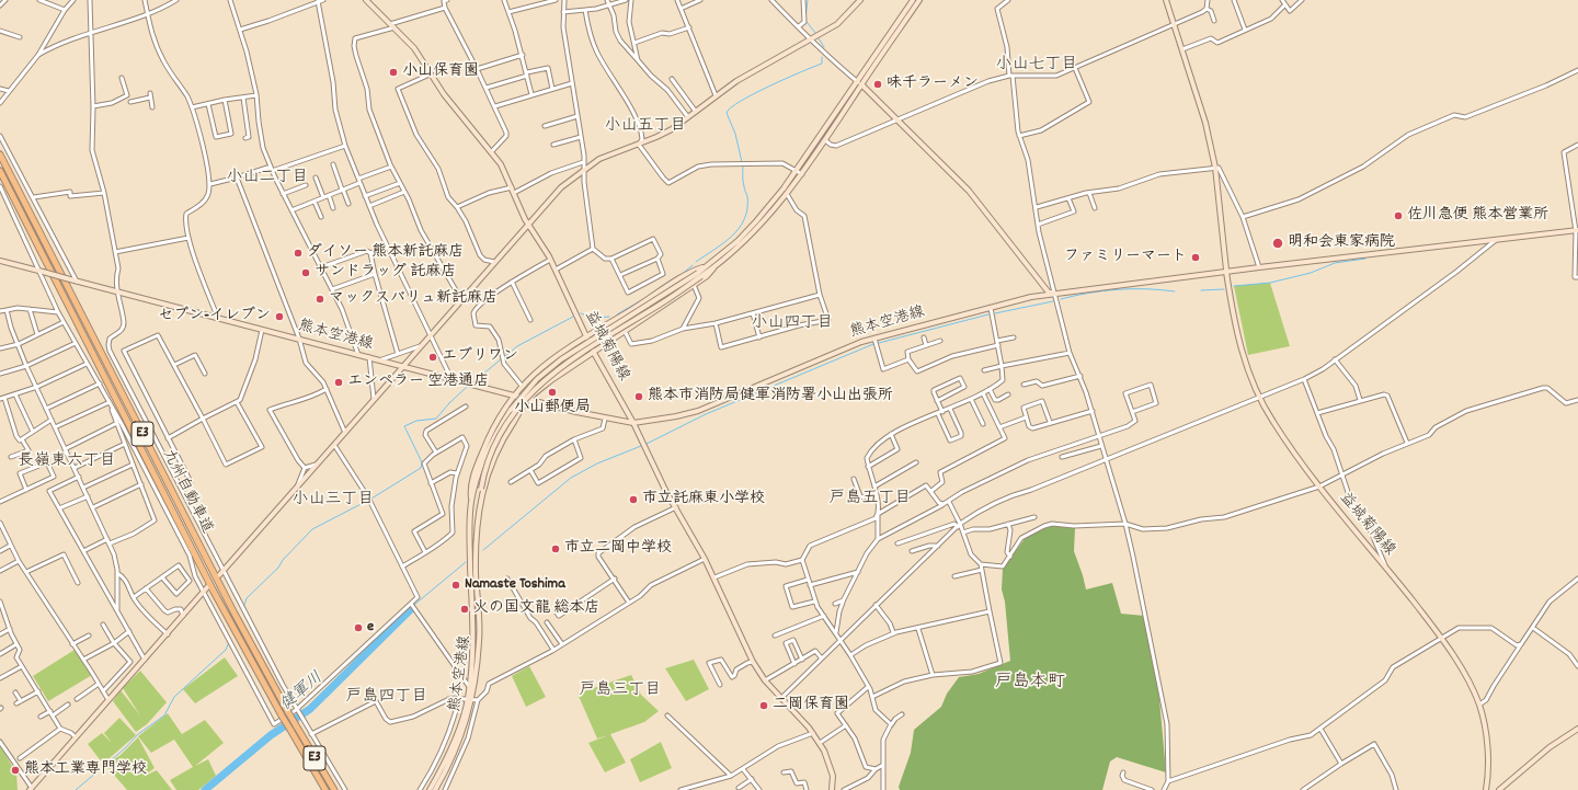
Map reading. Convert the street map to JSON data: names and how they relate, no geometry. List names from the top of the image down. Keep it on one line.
{"streets":{"highway":["E3","九州自動車道"],"main road":["熊本空港線","益城菊陽線"]},"crossings":[["熊本空港線","益城菊陽線"]],"districts":["小山七丁目","小山五丁目","小山二丁目","小山四丁目","長嶺東六丁目","戸島五丁目","小山三丁目","戸島本町","戸島三丁目","戸島四丁目"],"water":["健軍川"],"places":["小山保育園","味千ラーメン","佐川急便 熊本営業所","明和会東家病院","ダイソー 熊本新託麻店","ファミリーマート","サンドラッグ 託麻店","マックスバリュ新託麻店","セブン-イレブン","エブリワン","エンペラー 空港通店","小山郵便局","熊本市消防局健軍消防署小山出張所","市立託麻東小学校","市立二岡中学校","Namaste Toshima","火の国文龍 総本店","e","二岡保育園","熊本工業専門学校"]}
